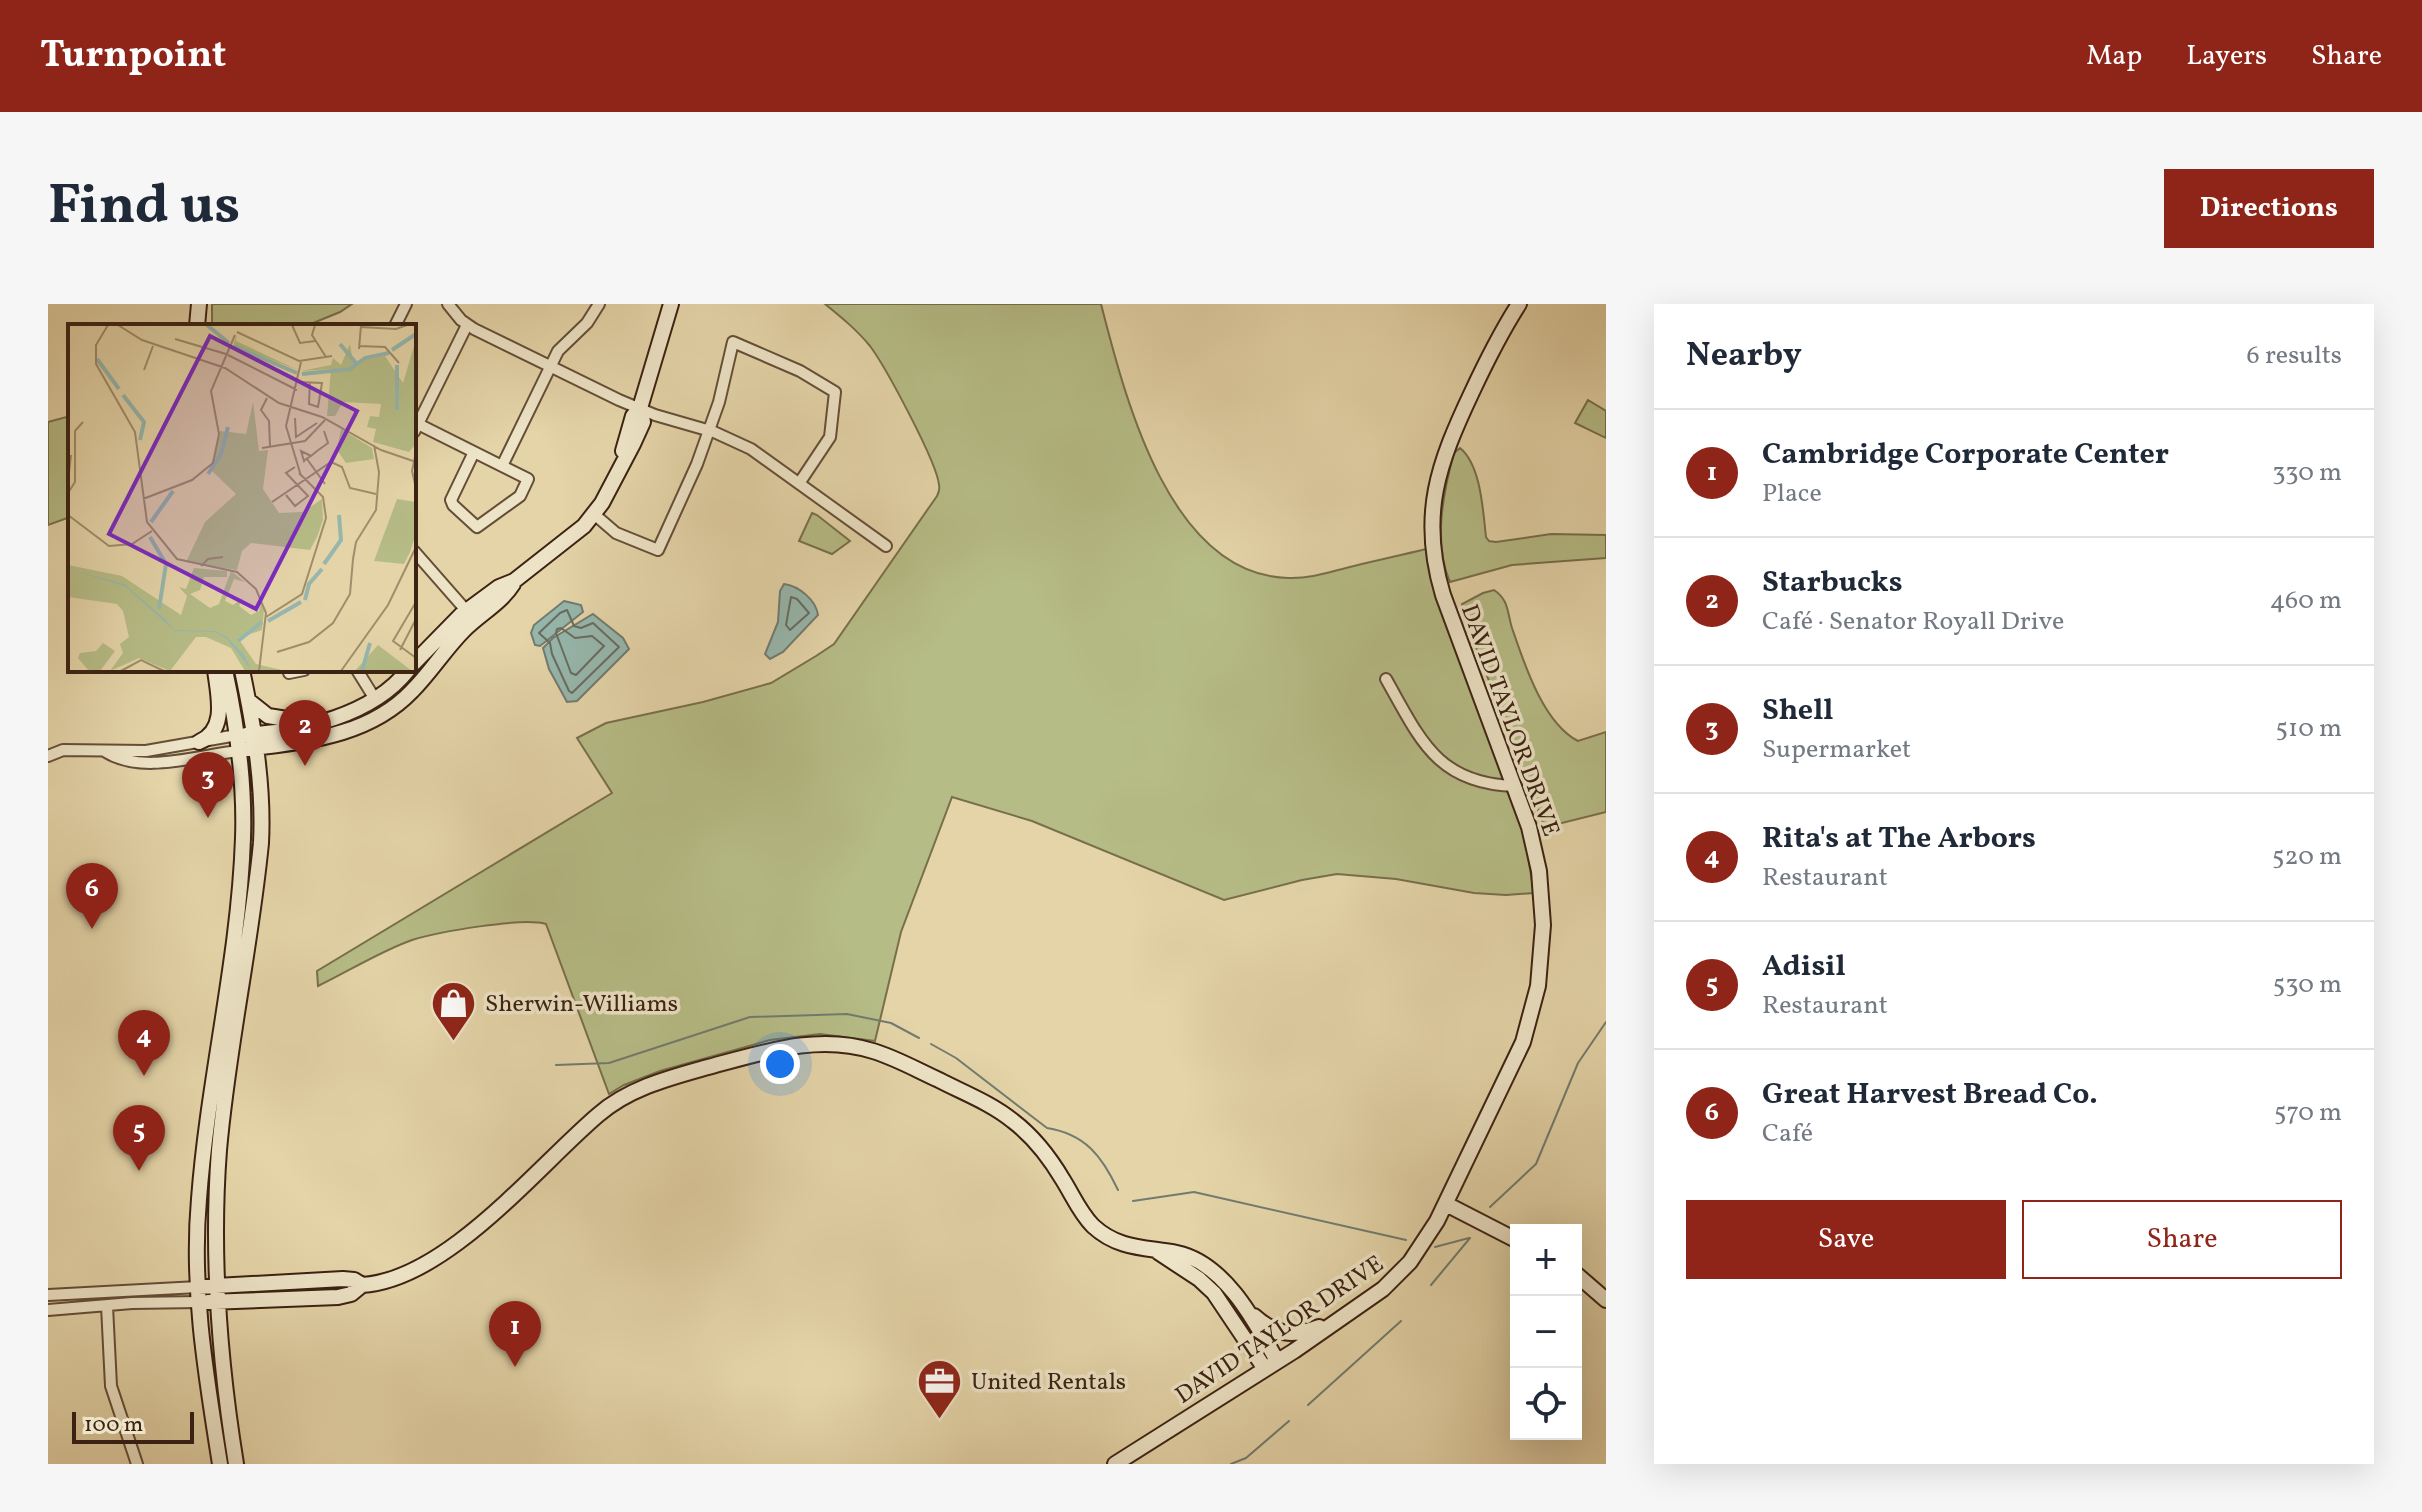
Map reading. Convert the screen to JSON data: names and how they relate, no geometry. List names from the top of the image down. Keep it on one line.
{"streets":{"street":["DAVID TAYLOR DRIVE"]},"places":{"shop":["Sherwin-Williams"],"office":["United Rentals"]},"scale_bar":"100 m","page":{"header":"Turnpoint","nav":["Map","Layers","Share"],"title":"Find us","buttons":["Directions",["Save","Share"]],"heading":["Nearby","6 results"],"list":[{"mark":"1","name":"Cambridge Corporate Center","note":"Place","value":"330 m"},{"mark":"2","name":"Starbucks","note":"Café · Senator Royall Drive","value":"460 m"},{"mark":"3","name":"Shell","note":"Supermarket","value":"510 m"},{"mark":"4","name":"Rita's at The Arbors","note":"Restaurant","value":"520 m"},{"mark":"5","name":"Adisil","note":"Restaurant","value":"530 m"},{"mark":"6","name":"Great Harvest Bread Co.","note":"Café","value":"570 m"}],"pins":["2","3","6","4","5","1"],"map_buttons":["+","−"],"scale":"100 m"}}
